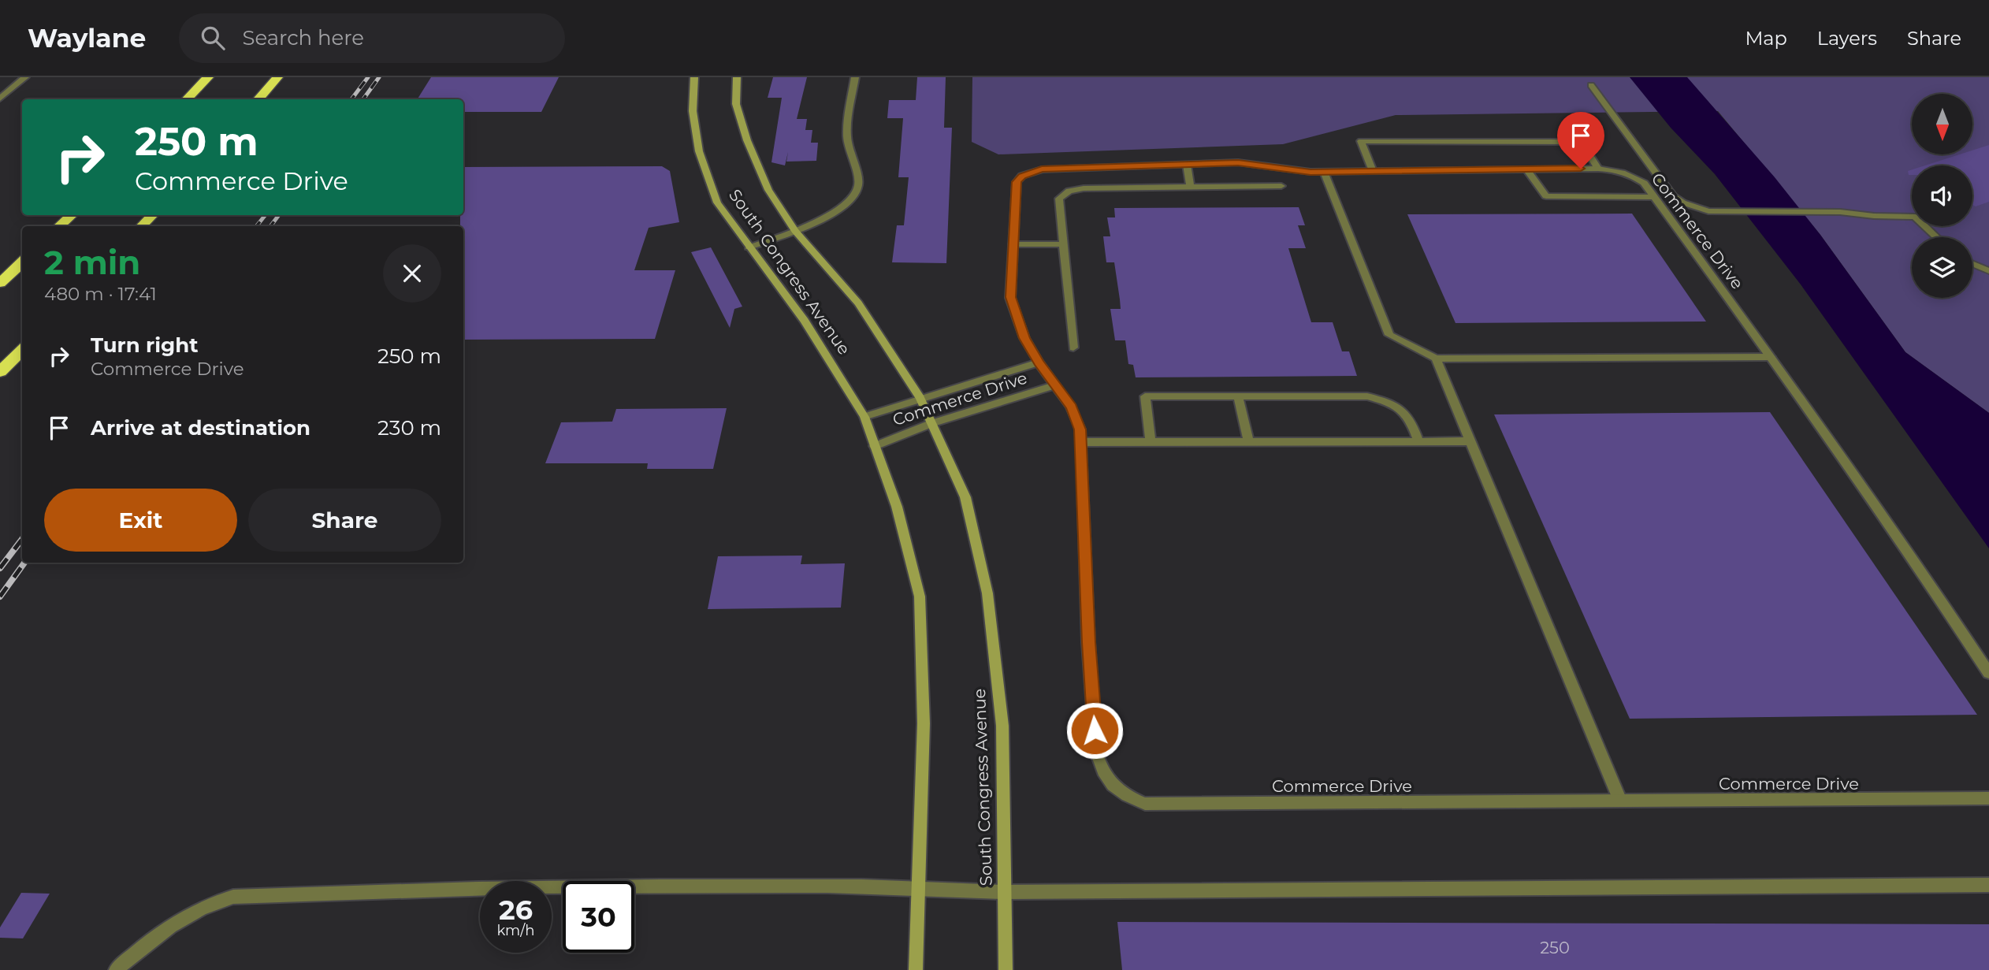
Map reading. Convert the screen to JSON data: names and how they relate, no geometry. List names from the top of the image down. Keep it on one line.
{"streets":{"main road":["South Congress Avenue"],"street":["Commerce Drive"]},"crossings":[["Commerce Drive","South Congress Avenue"]],"house_numbers":["250"],"north":"bottom","page":{"header":"Waylane","search":"Search here","nav":["Map","Layers","Share"],"turn":["250 m","Commerce Drive"],"heading":["2 min","480 m · 17:41"],"list":[{"name":"Turn right","note":"Commerce Drive","value":"250 m"},{"name":"Arrive at destination","value":"230 m"}],"buttons":["Exit","Share"],"speed":"26 km/h","limit":"30"}}
